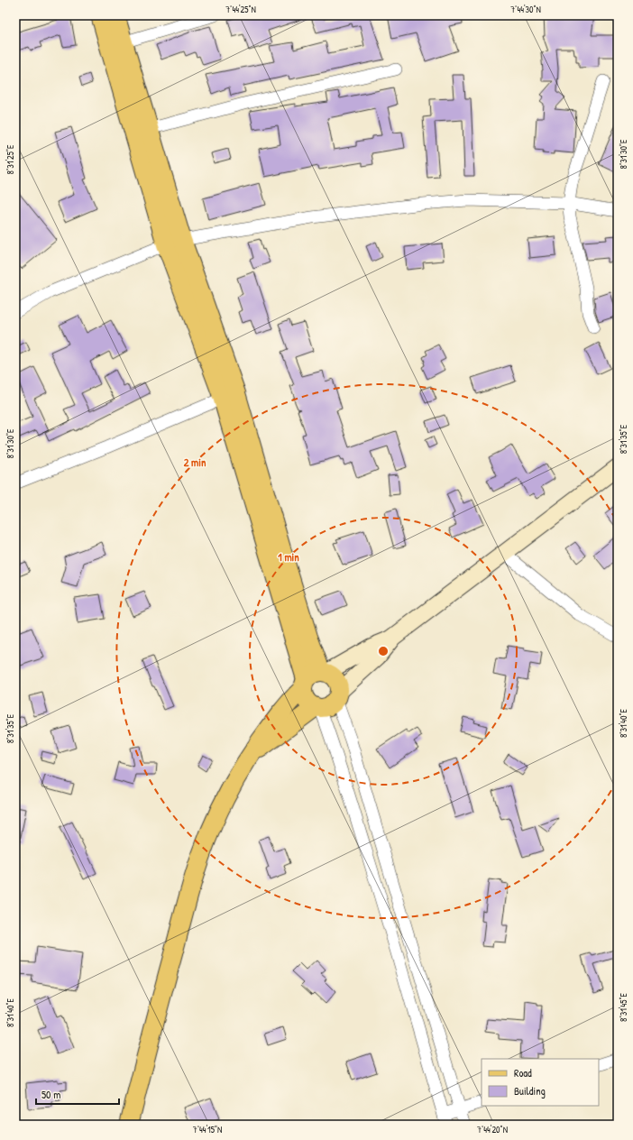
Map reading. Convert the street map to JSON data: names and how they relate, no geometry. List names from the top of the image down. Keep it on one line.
{"legend":["Road","Building"],"scale_bar":"50 m","coordinates":["7°44'25\"N","7°44'30\"N","8°31'30\"E","8°31'25\"E","8°31'35\"E","8°31'40\"E","8°31'45\"E","7°44'15\"N","7°44'20\"N"],"rings":["2 min","1 min"]}
